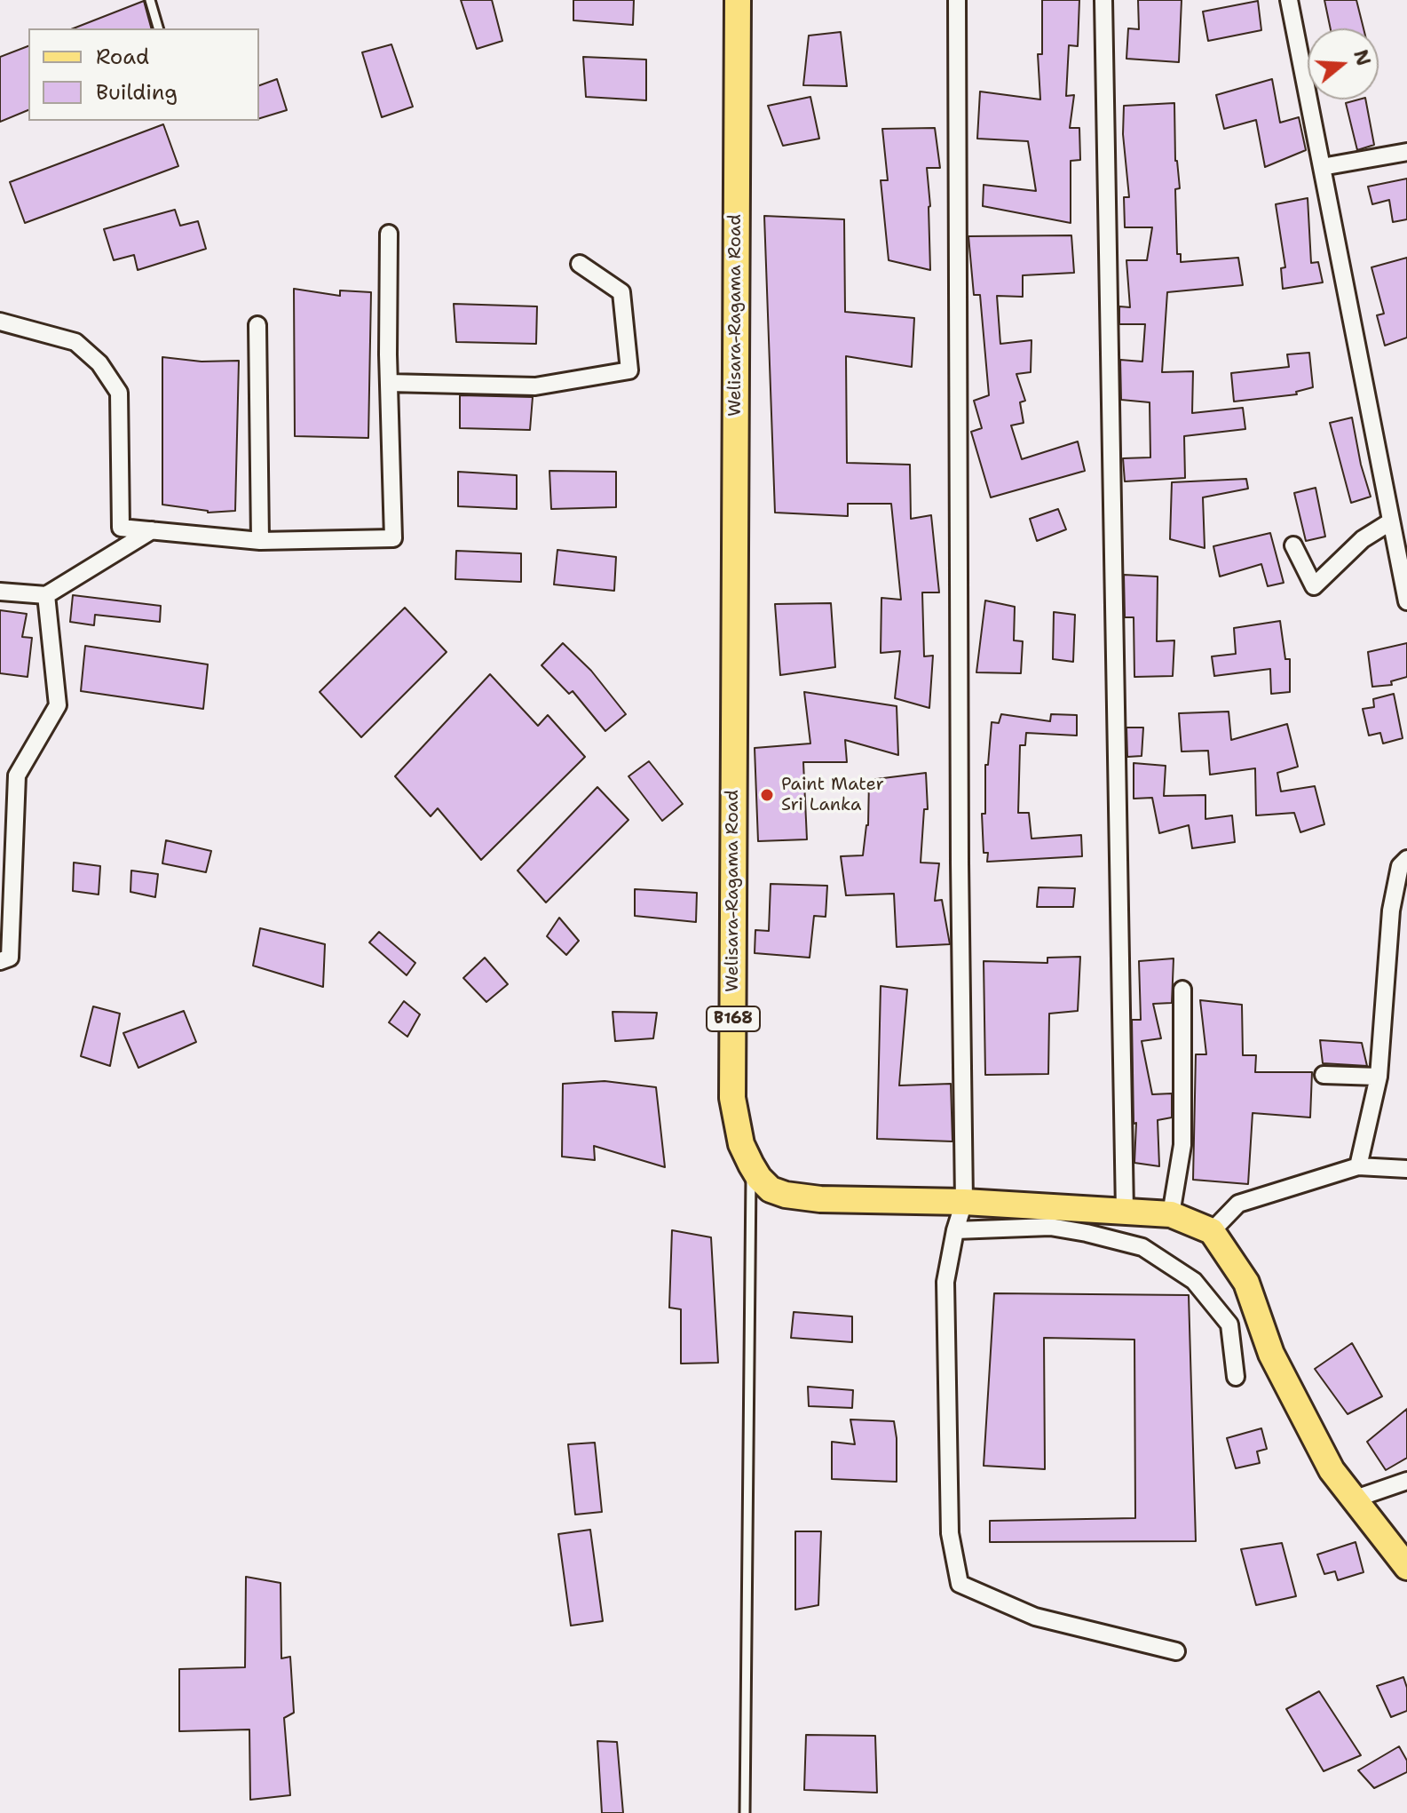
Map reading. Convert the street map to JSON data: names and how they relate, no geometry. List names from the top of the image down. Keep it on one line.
{"streets":{"main road":["Welisara-Ragama Road","B168"]},"places":["Paint Mater Sri Lanka"],"legend":["Road","Building"],"north":"right"}
